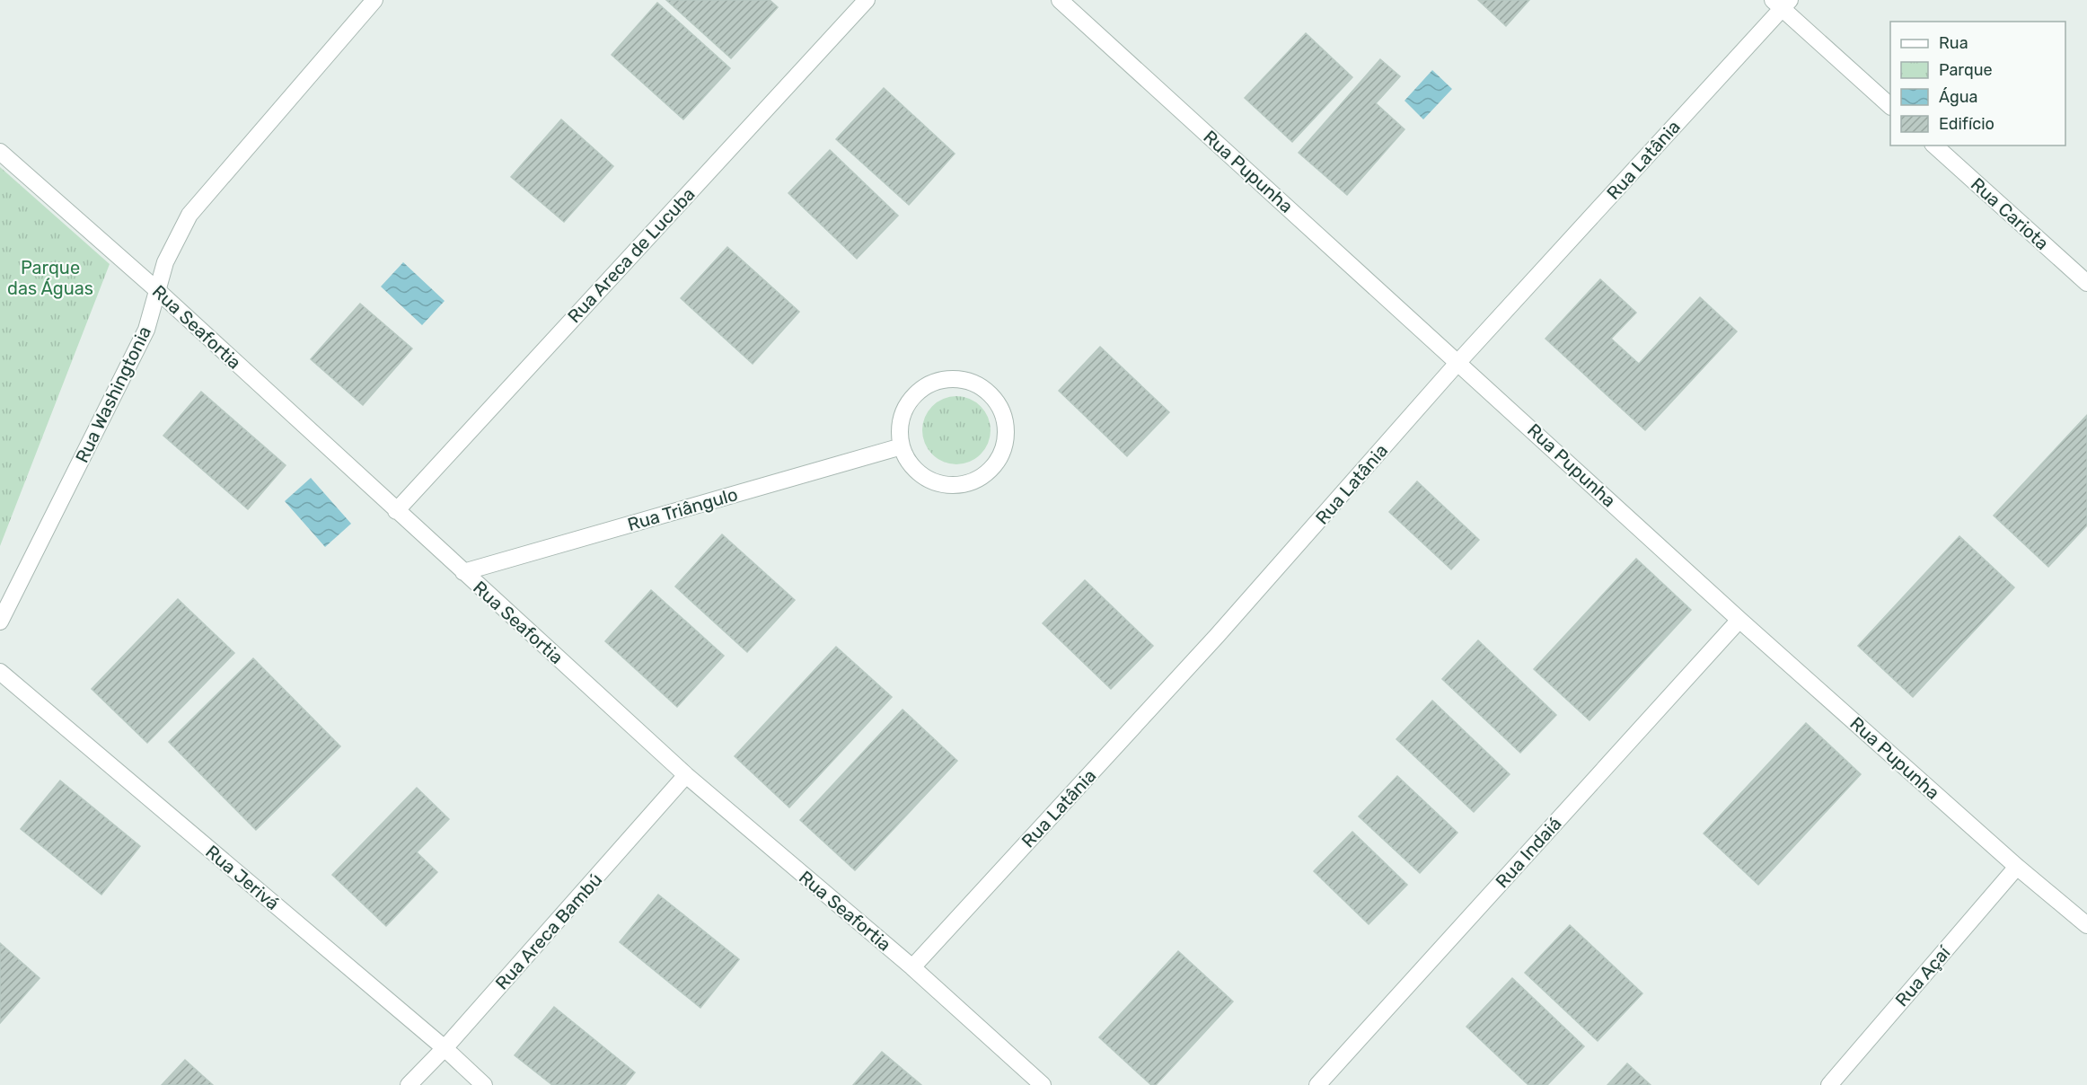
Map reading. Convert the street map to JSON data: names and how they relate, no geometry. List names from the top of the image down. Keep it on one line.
{"streets":{"street":["Rua Latânia","Rua Pupunha","Rua Cariota","Rua Areca de Lucuba","Rua Seafortia","Rua Washingtonia","Rua Triângulo","Rua Indaiá","Rua Jerivá","Rua Areca Bambú","Rua Açaí"]},"crossings":[["Rua Latânia","Rua Pupunha"],["Rua Latânia","Rua Seafortia"],["Rua Pupunha","Rua Indaiá"],["Rua Pupunha","Rua Açaí"],["Rua Areca de Lucuba","Rua Seafortia"],["Rua Seafortia","Rua Washingtonia"],["Rua Seafortia","Rua Triângulo"],["Rua Seafortia","Rua Areca Bambú"],["Rua Jerivá","Rua Areca Bambú"]],"parks":["Parque das Águas"],"legend":["Rua","Parque","Água","Edifício"]}
